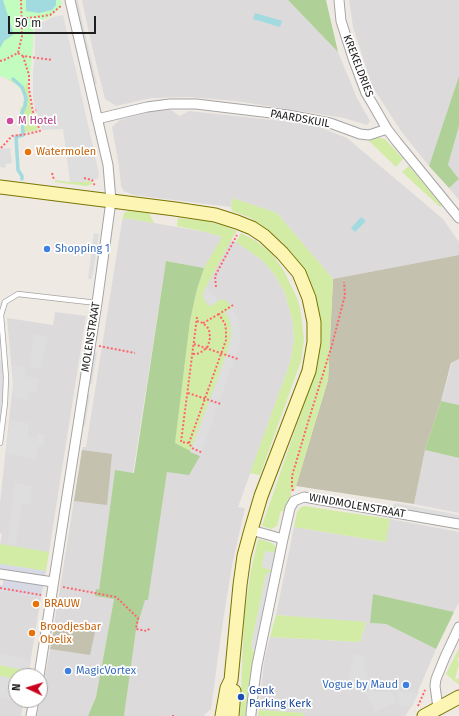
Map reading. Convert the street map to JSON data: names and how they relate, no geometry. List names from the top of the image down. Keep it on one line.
{"streets":{"street":["KREKELDRIES","PAARDSKUIL","MOLENSTRAAT","WINDMOLENSTRAAT"]},"crossings":[["KREKELDRIES","PAARDSKUIL"],["PAARDSKUIL","MOLENSTRAAT"]],"places":["M Hotel","Watermolen","Shopping 1","BRAUW","Broodjesbar Obelix","MagicVortex","Vogue by Maud","Genk Parking Kerk"],"scale_bar":"50 m","north":"left"}
